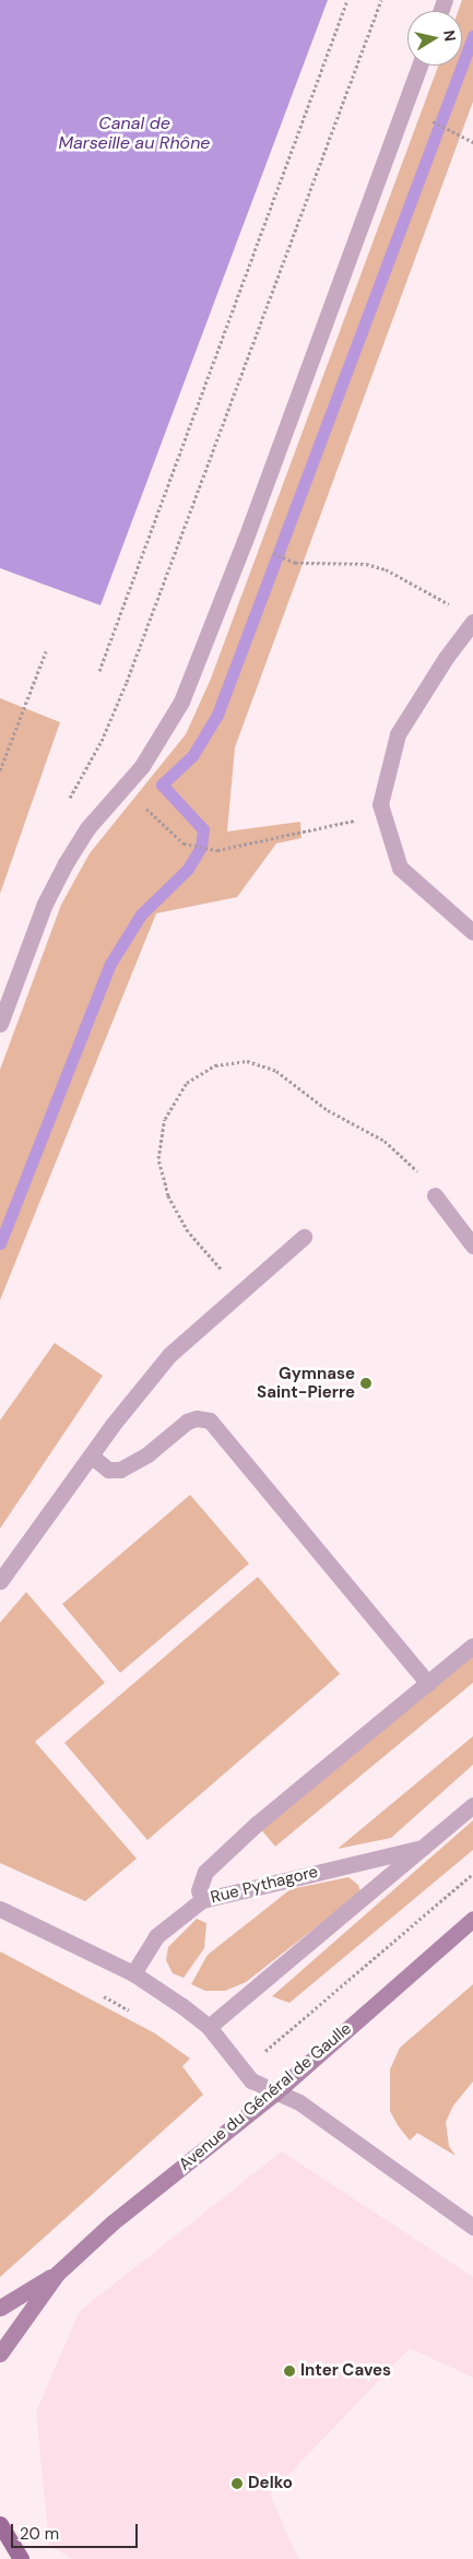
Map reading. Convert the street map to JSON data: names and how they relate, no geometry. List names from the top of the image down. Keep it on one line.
{"streets":{"street":["Rue Pythagore","Avenue du Général de Gaulle"]},"water":["Canal de Marseille au Rhône"],"places":["Gymnase Saint-Pierre","Inter Caves","Delko"],"scale_bar":"20 m","north":"right"}
